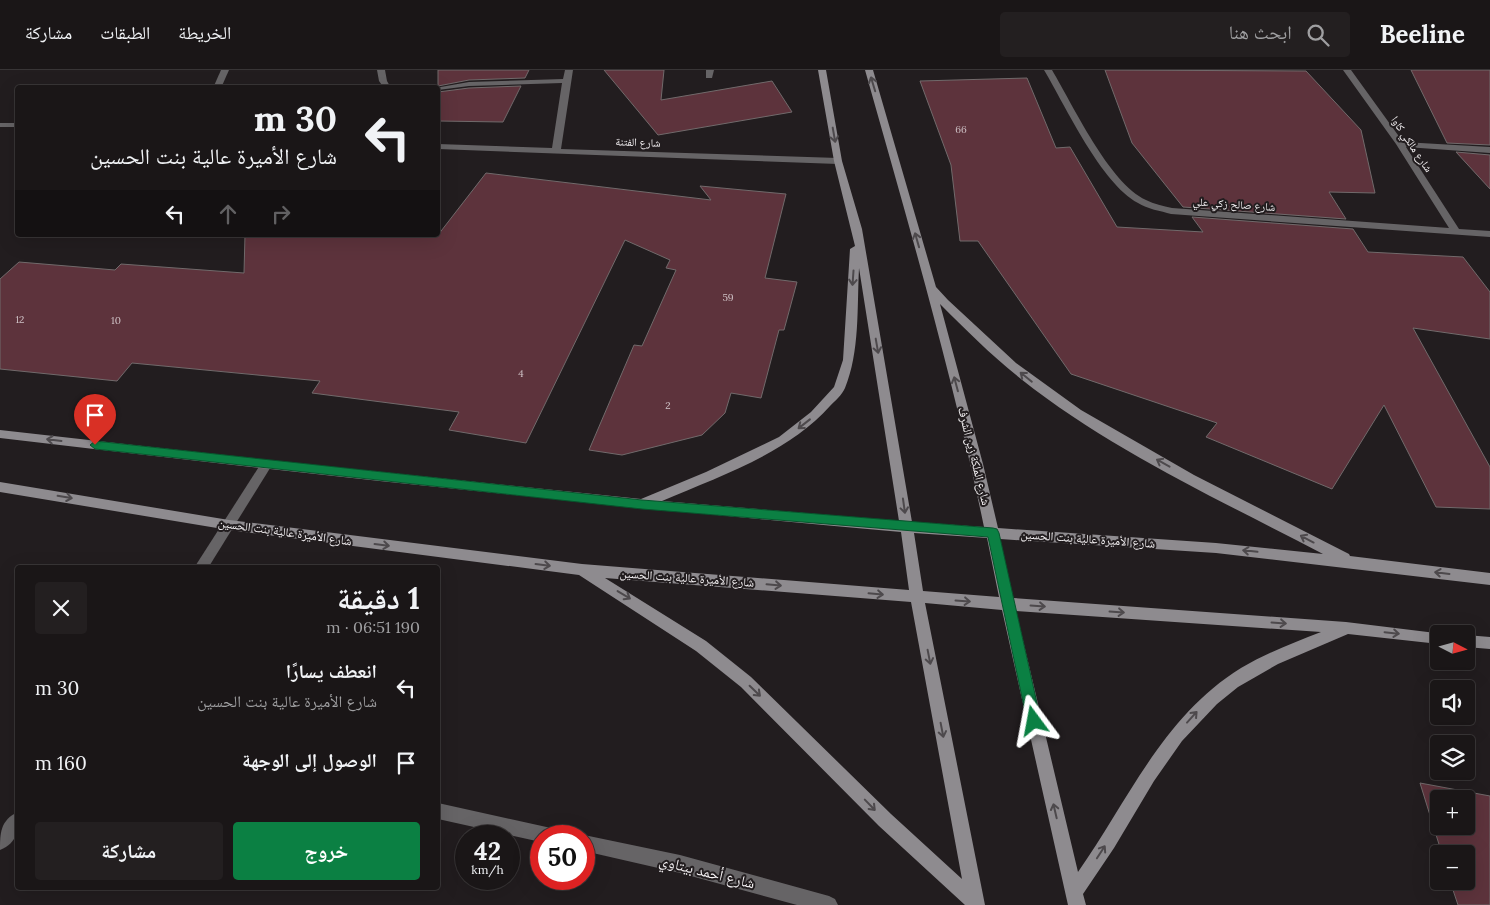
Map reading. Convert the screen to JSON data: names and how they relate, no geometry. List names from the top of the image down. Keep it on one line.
{"streets":{"main road":["شارع الملكة زين الشرف","شارع الأميرة عالية بنت الحسين"],"street":["شارع الفتنة","شارع مالكي كاوا","شارع صالح زكي علي","شارع أحمد بيتاوي"]},"crossings":[["شارع مالكي كاوا","شارع صالح زكي علي"],["شارع الملكة زين الشرف","شارع الأميرة عالية بنت الحسين"]],"house_numbers":["66","59","12","10","4","2"],"north":"right","page":{"header":"Beeline","search":"ابحث هنا","nav":["الخريطة","الطبقات","مشاركة"],"turn":["30 m","شارع الأميرة عالية بنت الحسين"],"heading":["1 دقيقة","190 m · 06:51"],"map_buttons":["+","−"],"list":[{"name":"انعطف يسارًا","note":"شارع الأميرة عالية بنت الحسين","value":"30 m"},{"name":"الوصول إلى الوجهة","value":"160 m"}],"buttons":["خروج","مشاركة"],"speed":"42 km/h","limit":"50"}}
